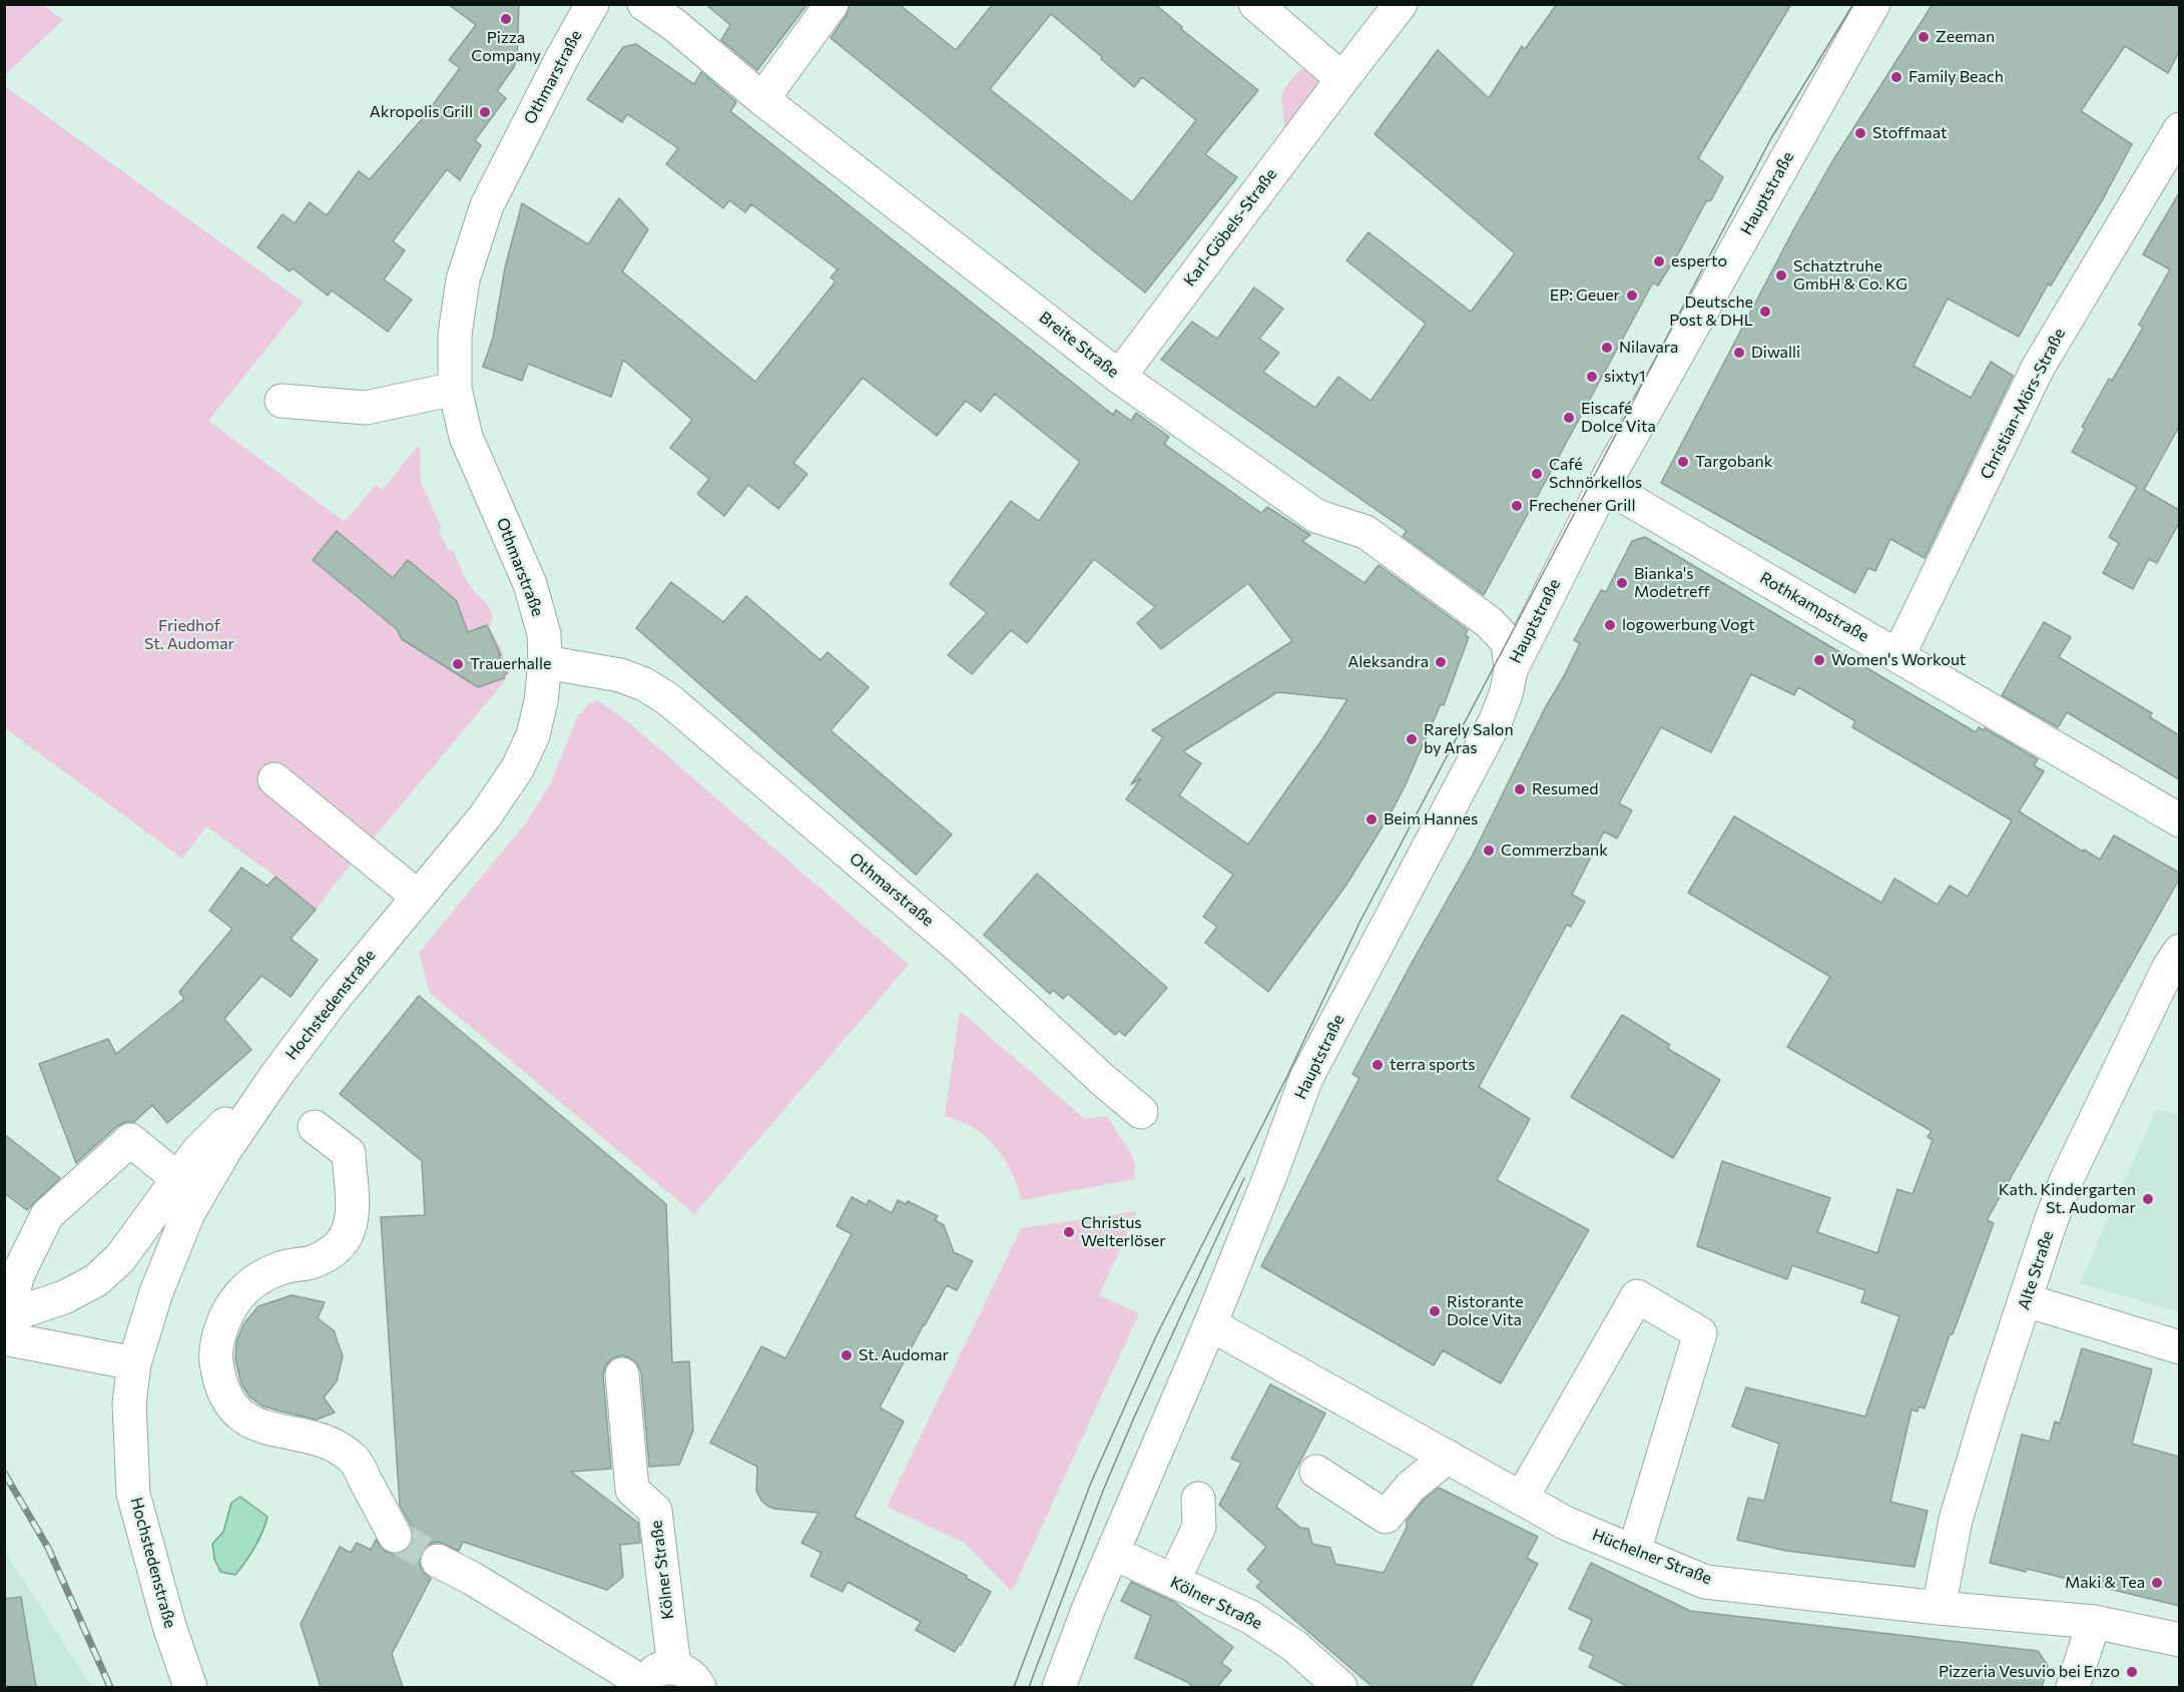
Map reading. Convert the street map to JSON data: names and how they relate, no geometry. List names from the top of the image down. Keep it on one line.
{"streets":{"street":["Othmarstraße","Hauptstraße","Karl-Göbels-Straße","Breite Straße","Christian-Mörs-Straße","Rothkampstraße","Hochstedenstraße","Alte Straße","Hüchelner Straße","Kölner Straße"]},"crossings":[["Othmarstraße","Hochstedenstraße"],["Hauptstraße","Breite Straße"],["Hauptstraße","Rothkampstraße"],["Hauptstraße","Hüchelner Straße"],["Karl-Göbels-Straße","Breite Straße"],["Christian-Mörs-Straße","Rothkampstraße"],["Alte Straße","Hüchelner Straße"]],"parks":["Friedhof St. Audomar"],"places":["Pizza Company","Zeeman","Family Beach","Akropolis Grill","Stoffmaat","esperto","Schatztruhe GmbH & Co. KG","EP: Geuer","Deutsche Post & DHL","Nilavara","Diwalli","sixty1","Eiscafé Dolce Vita","Targobank","Café Schnörkellos","Frechener Grill","Bianka's Modetreff","logowerbung Vogt","Women's Workout","Aleksandra","Trauerhalle","Rarely Salon by Aras","Resumed","Beim Hannes","Commerzbank","terra sports","Kath. Kindergarten St. Audomar","Christus Welterlöser","Ristorante Dolce Vita","St. Audomar","Maki & Tea","Pizzeria Vesuvio bei Enzo"]}
